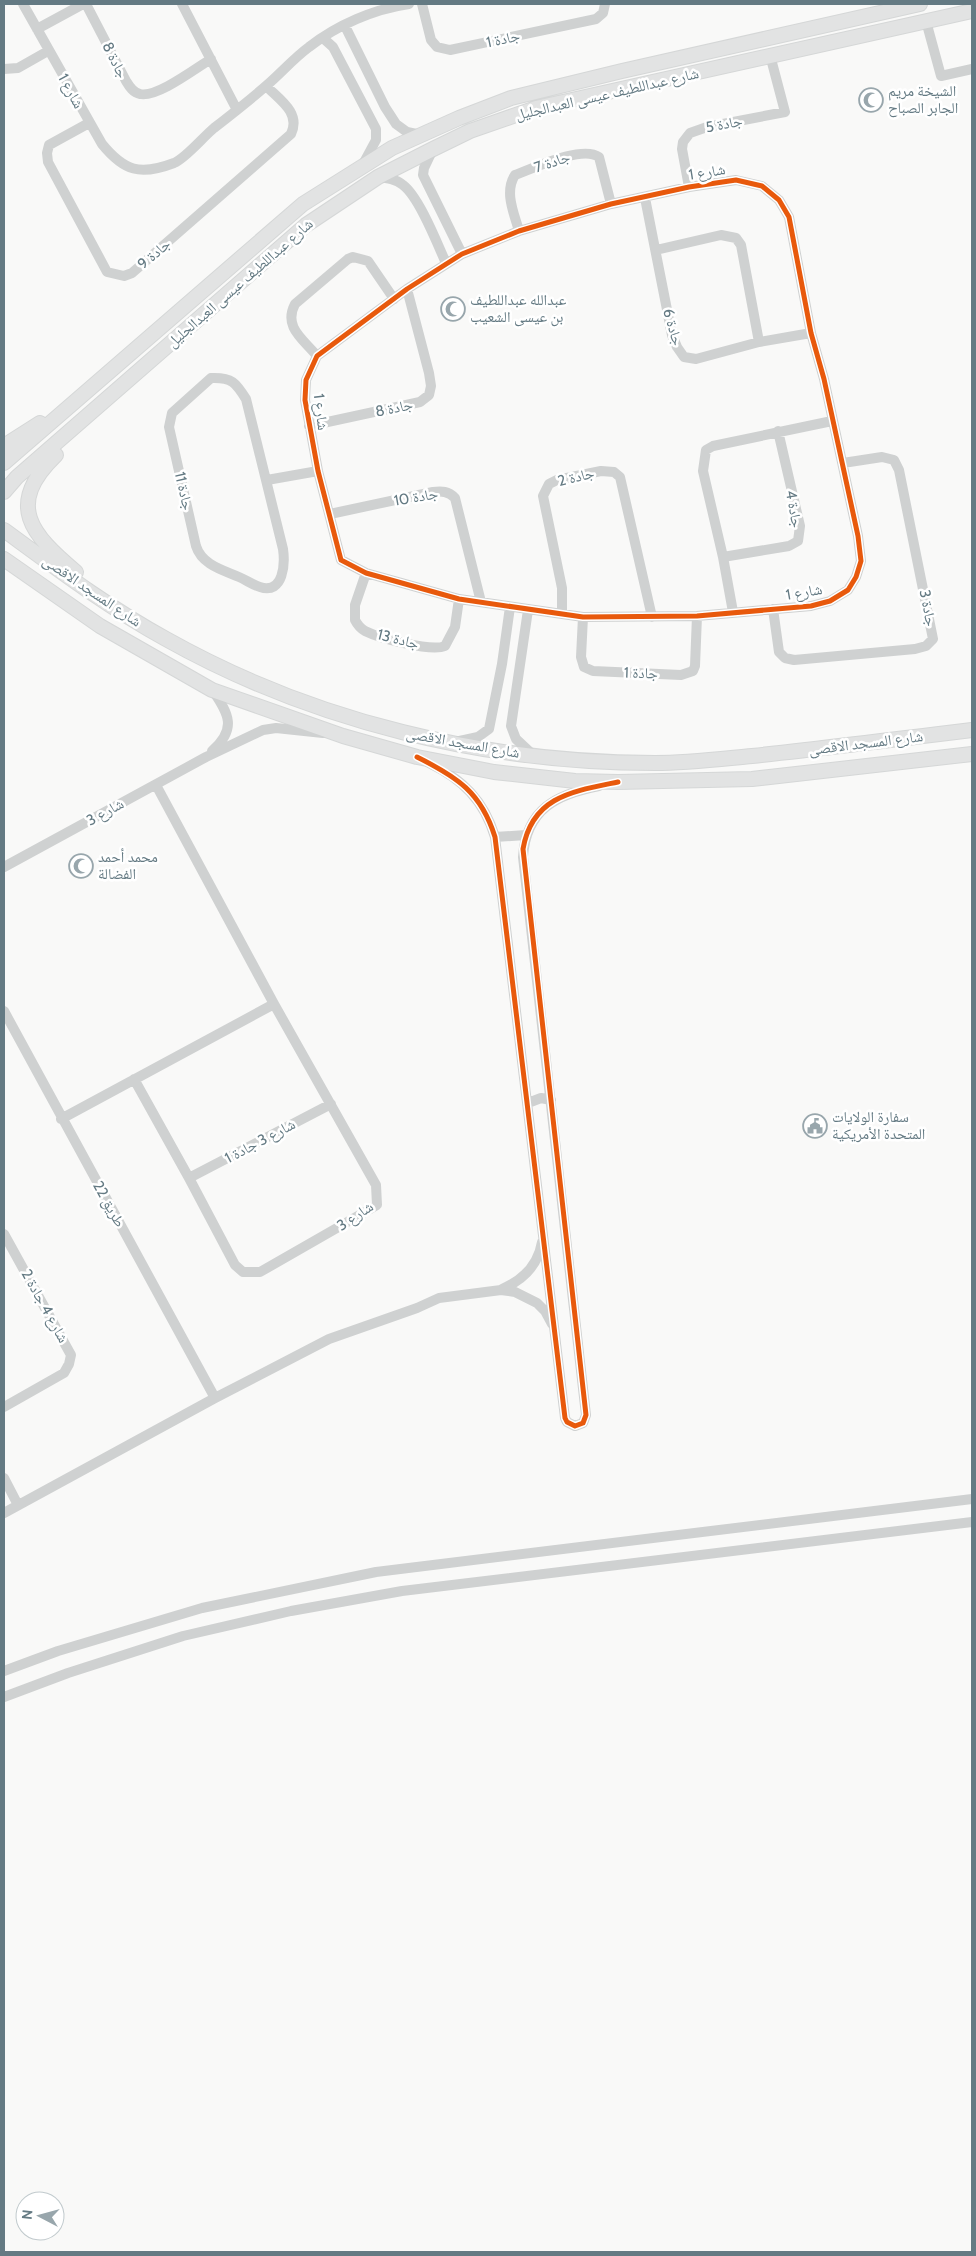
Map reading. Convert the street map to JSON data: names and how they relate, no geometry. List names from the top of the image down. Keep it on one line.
{"streets":{"main road":["شارع عبداللطيف عيسى العبدالجليل","شارع المسجد الاقصى"],"street":["جادة 1","جادة 8","شارع 1","جادة 5","جادة 7","جادة 9","جادة 6","جادة 2","جادة 11","جادة 10","جادة 4","جادة 3","جادة 13","شارع 3","شارع 3 جادة 1","طريق 22","شارع 4 جادة 2"]},"crossings":[["جادة 1","شارع 1"],["جادة 8","شارع 1"],["شارع 1","جادة 5"],["شارع 1","جادة 7"],["شارع 1","جادة 9"],["شارع 1","جادة 6"],["شارع 1","جادة 2"],["شارع 1","جادة 10"],["شارع 1","جادة 3"],["شارع 1","جادة 13"],["شارع عبداللطيف عيسى العبدالجليل","جادة 5"],["شارع المسجد الاقصى","شارع 3"],["شارع 3","شارع 3 جادة 1"]],"places":{"mosque":["الشيخة مريم الجابر الصباح","عبدالله عبداللطيف بن عيسى الشعيب","محمد أحمد الفضالة"],"public building":["سفارة الولايات المتحدة الأمريكية"]},"north":"left"}
